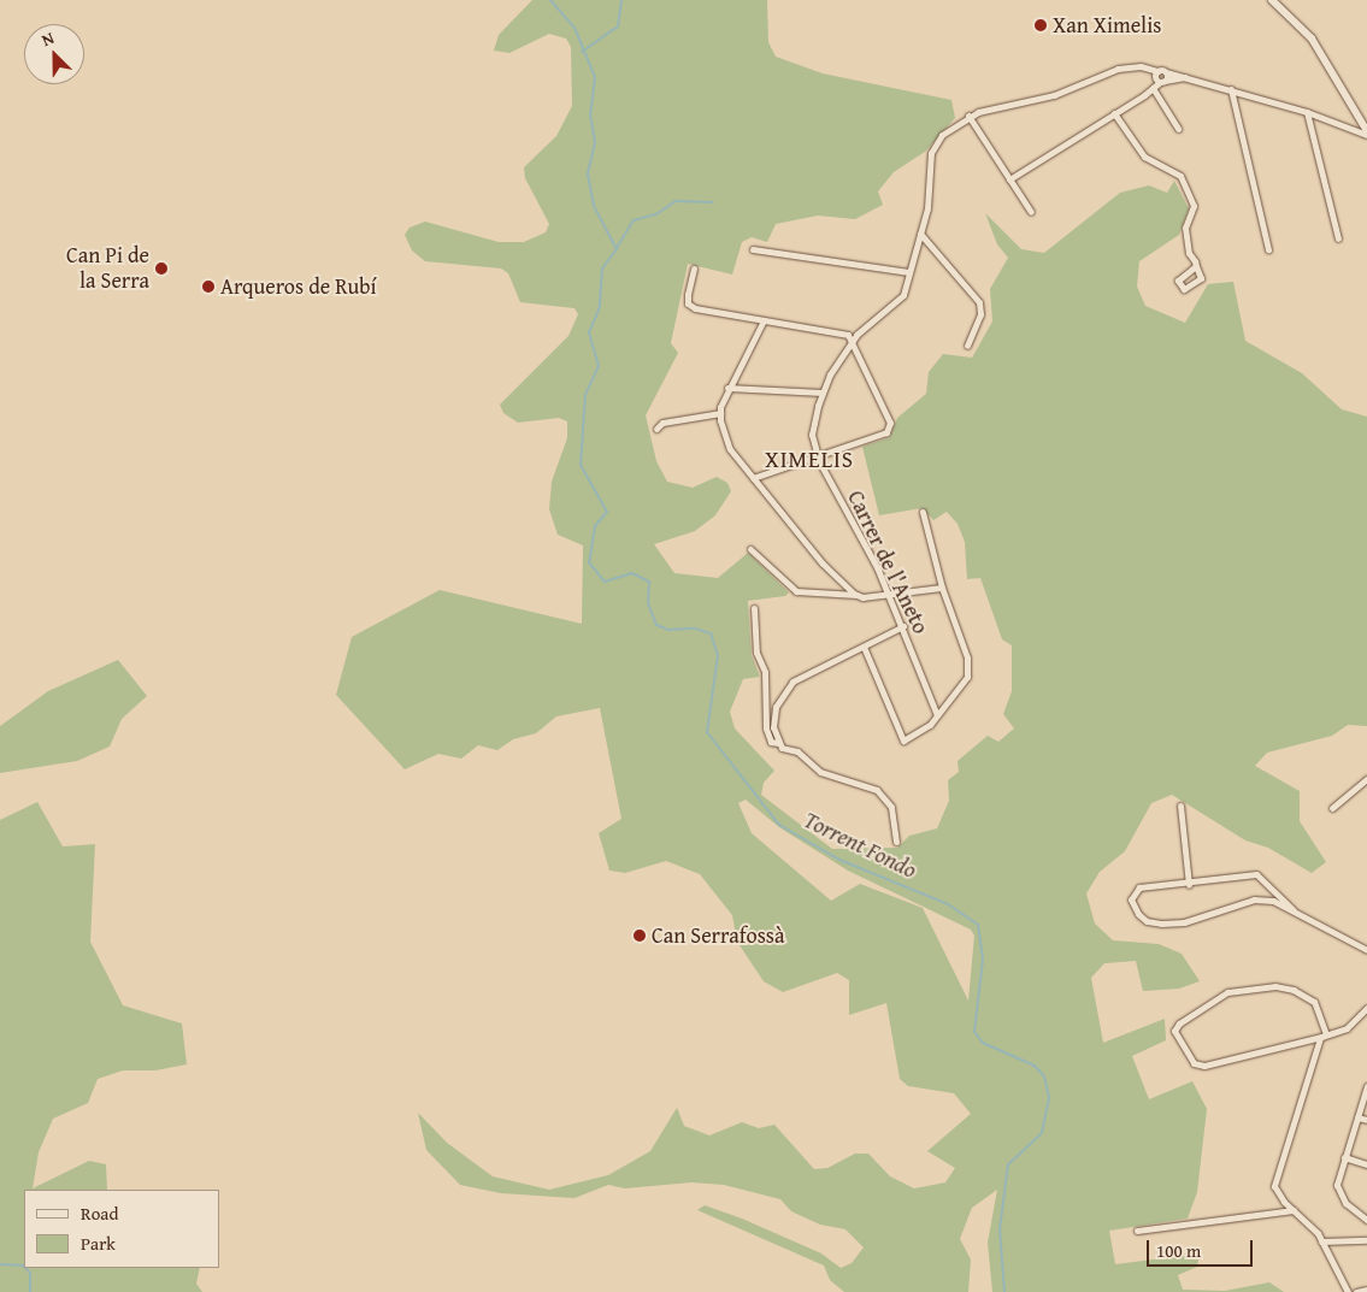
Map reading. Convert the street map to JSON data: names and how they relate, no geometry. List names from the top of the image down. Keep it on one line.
{"streets":{"street":["Carrer de l'Aneto"]},"districts":["XIMELIS"],"water":["Torrent Fondo"],"places":["Xan Ximelis","Can Pi de la Serra","Arqueros de Rubí","Can Serrafossà"],"legend":["Road","Park"],"scale_bar":"100 m","north":"top left"}
